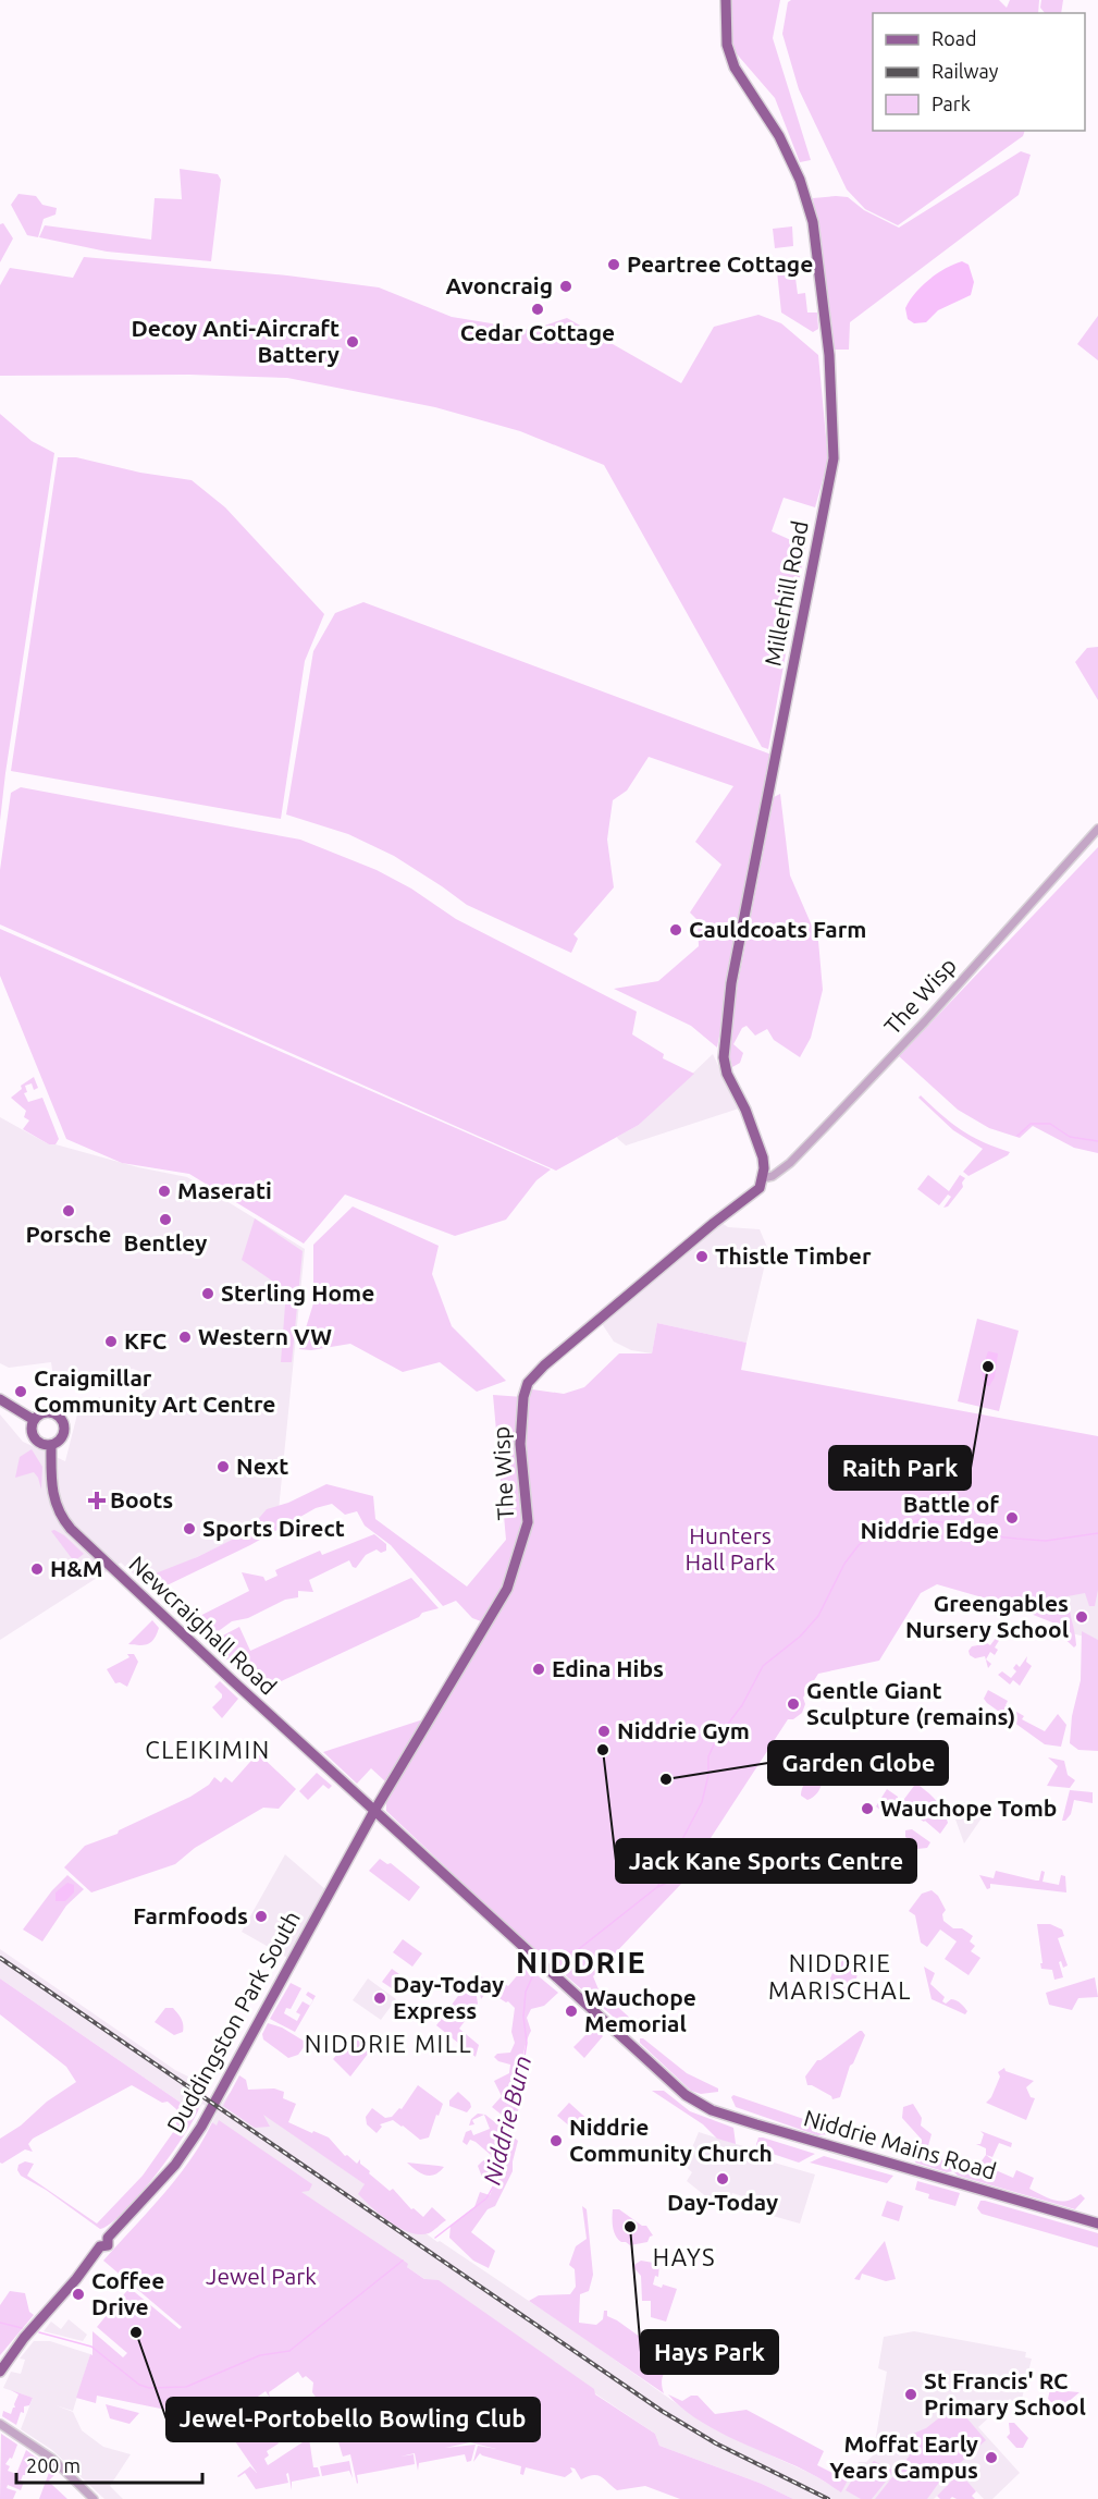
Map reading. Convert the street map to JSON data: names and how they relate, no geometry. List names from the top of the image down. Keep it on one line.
{"streets":{"main road":["Millerhill Road","The Wisp","Newcraighall Road","Duddingston Park South","Niddrie Mains Road"]},"crossings":[["Millerhill Road","The Wisp"],["The Wisp","Newcraighall Road"],["The Wisp","Duddingston Park South"],["The Wisp","Niddrie Mains Road"],["Newcraighall Road","Duddingston Park South"],["Newcraighall Road","Niddrie Mains Road"],["Duddingston Park South","Niddrie Mains Road"]],"districts":["CLEIKIMIN","NIDDRIE","NIDDRIE MARISCHAL","NIDDRIE MILL","HAYS"],"water":["Niddrie Burn"],"parks":["Hunters Hall Park","Jewel Park"],"places":{"other":["Peartree Cottage","Avoncraig","Cedar Cottage","Decoy Anti-Aircraft Battery","Cauldcoats Farm","Maserati","Porsche","Bentley","Thistle Timber","Sterling Home","Western VW","KFC","Raith Park","Craigmillar Community Art Centre","Next","Battle of Niddrie Edge","Sports Direct","H&M","Greengables Nursery School","Edina Hibs","Gentle Giant Sculpture (remains)","Niddrie Gym","Jack Kane Sports Centre","Garden Globe","Wauchope Tomb","Farmfoods","Day-Today Express","Wauchope Memorial","Niddrie Community Church","Day-Today","Hays Park","Coffee Drive","Jewel-Portobello Bowling Club","St Francis' RC Primary School","Moffat Early Years Campus"],"health":["Boots"]},"legend":["Road","Railway","Park"],"scale_bar":"200 m"}
